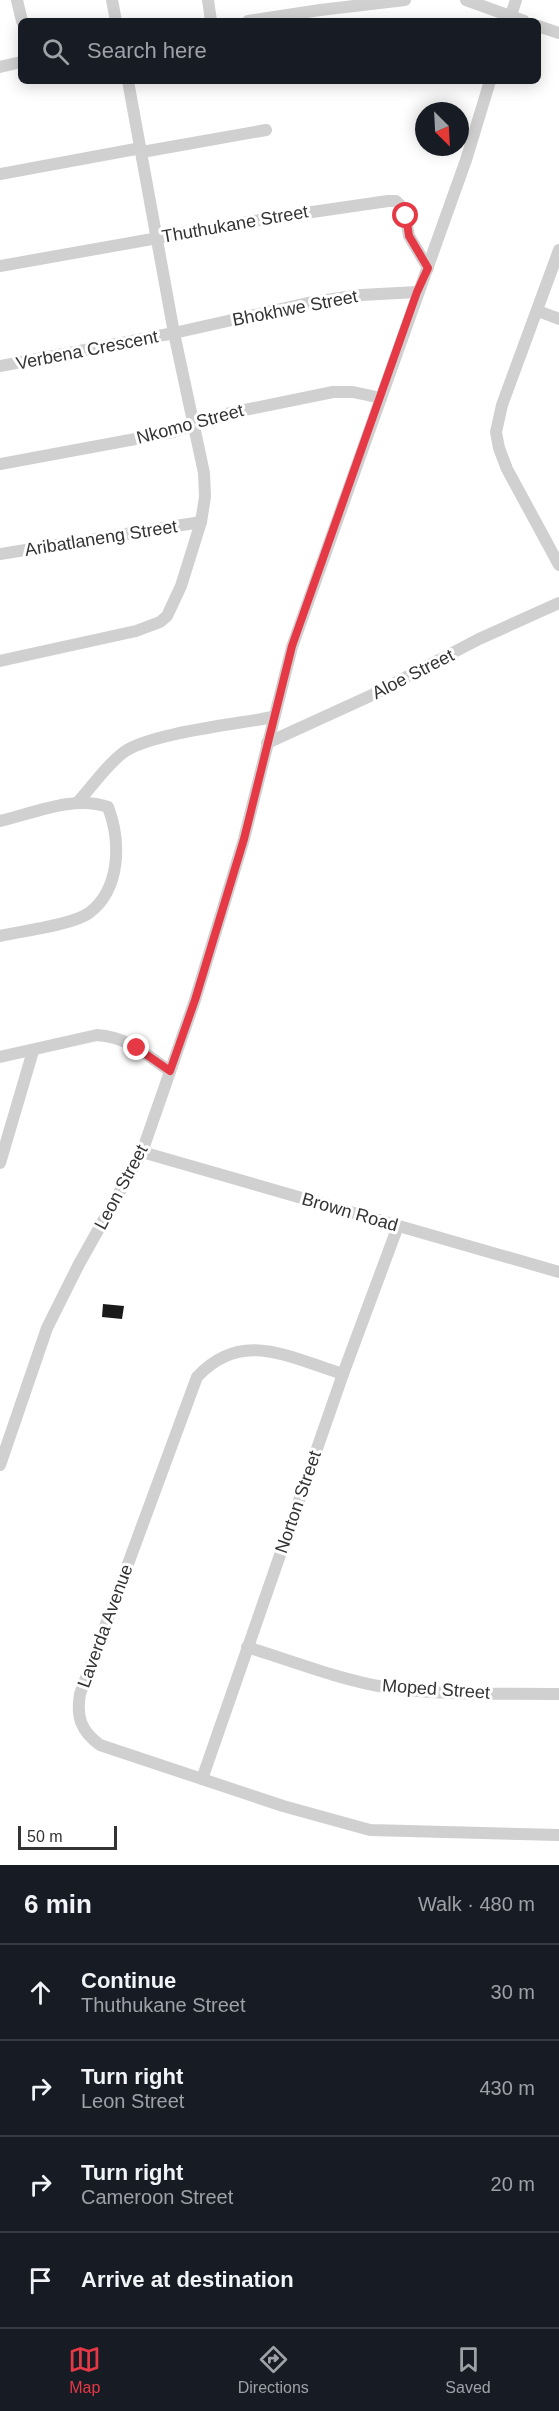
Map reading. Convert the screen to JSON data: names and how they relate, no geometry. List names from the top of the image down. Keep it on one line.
{"streets":{"street":["Thuthukane Street","Bhokhwe Street","Verbena Crescent","Nkomo Street","Aribatlaneng Street","Aloe Street","Leon Street","Brown Road","Norton Street","Laverda Avenue","Moped Street"]},"crossings":[["Thuthukane Street","Verbena Crescent"],["Thuthukane Street","Leon Street"],["Bhokhwe Street","Verbena Crescent"],["Bhokhwe Street","Leon Street"],["Verbena Crescent","Nkomo Street"],["Verbena Crescent","Aribatlaneng Street"],["Nkomo Street","Leon Street"],["Aloe Street","Leon Street"],["Leon Street","Brown Road"],["Brown Road","Norton Street"],["Norton Street","Laverda Avenue"],["Norton Street","Moped Street"]],"scale_bar":"50 m","north":"bottom right","page":{"search":"Search here","scale":"50 m","heading":["6 min","Walk · 480 m"],"list":[["Continue","Thuthukane Street","30 m"],["Turn right","Leon Street","430 m"],["Turn right","Cameroon Street","20 m"],"Arrive at destination"],"nav":["Map","Directions","Saved"]}}
